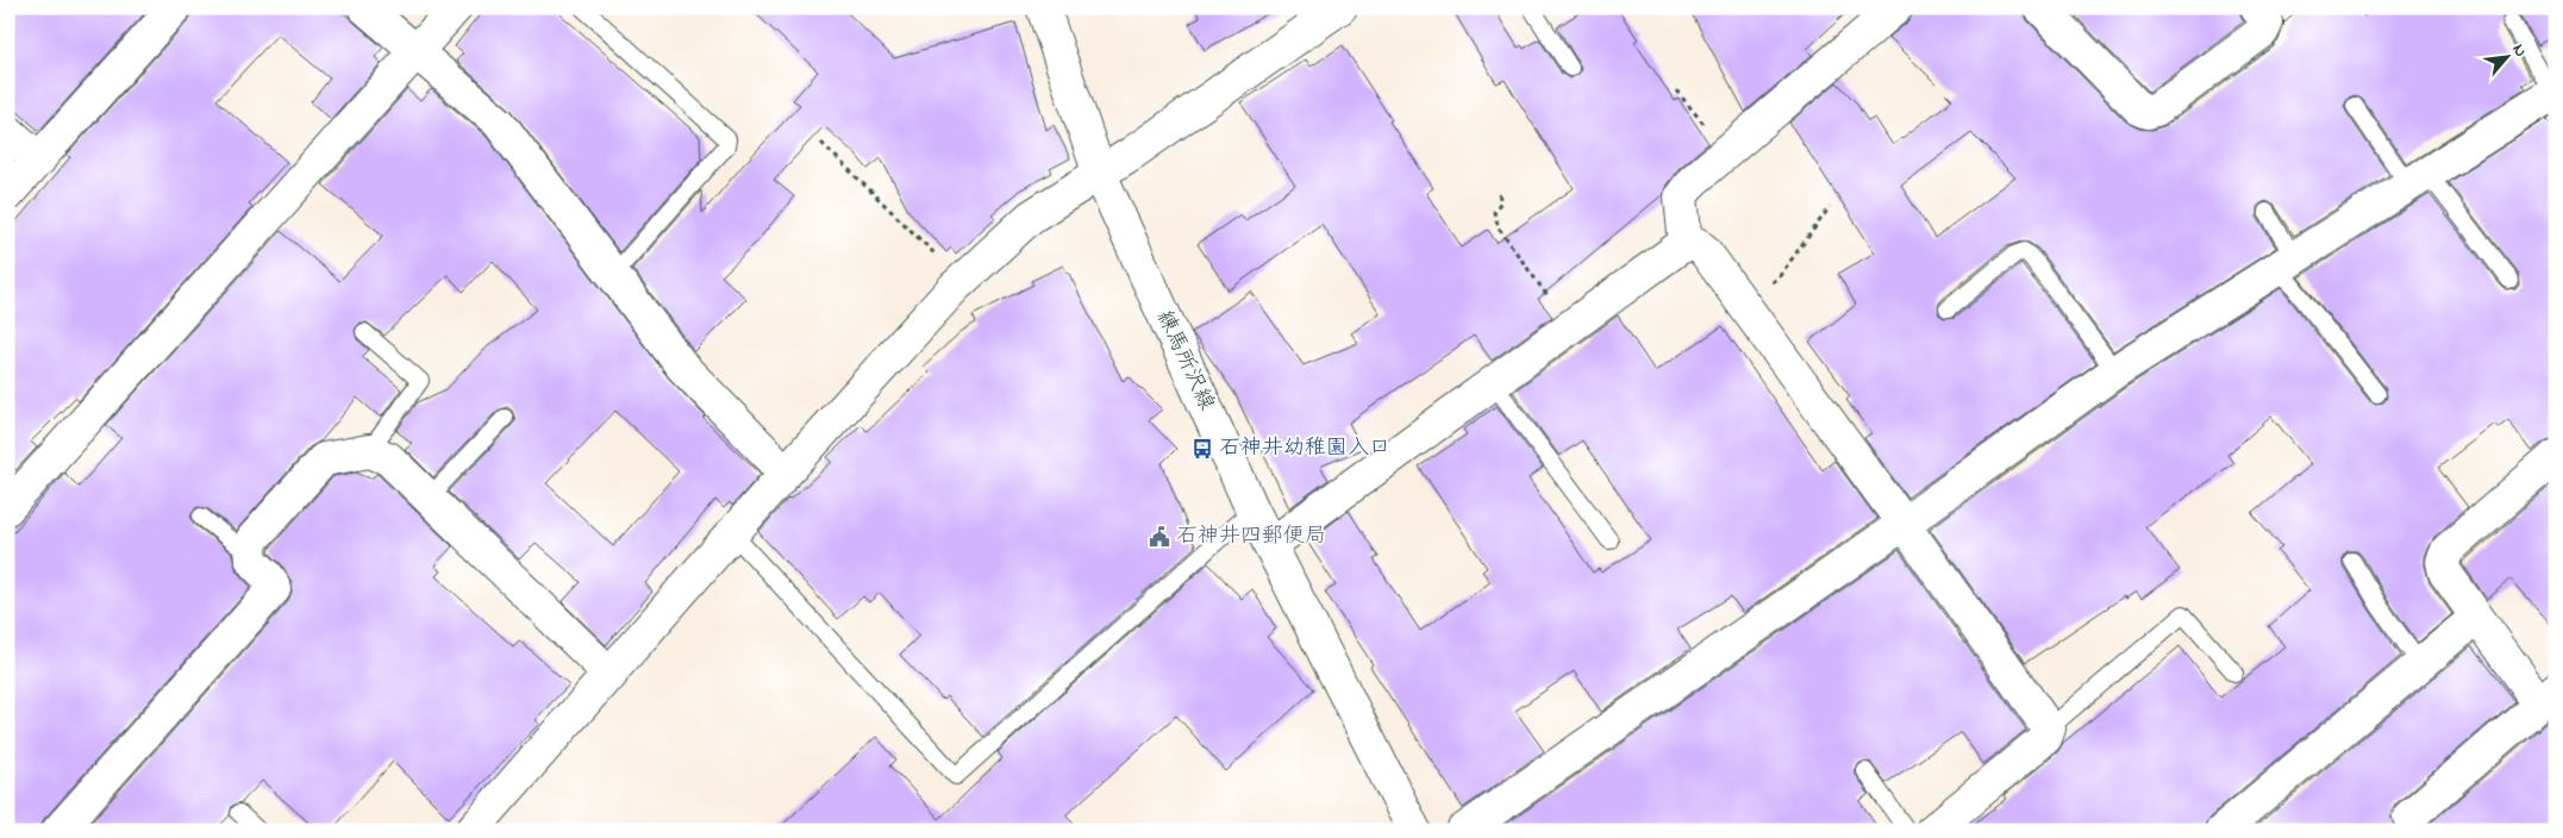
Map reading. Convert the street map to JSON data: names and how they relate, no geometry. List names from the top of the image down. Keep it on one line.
{"streets":{"street":["練馬所沢線"]},"places":{"bus stop":["石神井幼稚園入口"],"public building":["石神井四郵便局"]},"north":"top right"}
